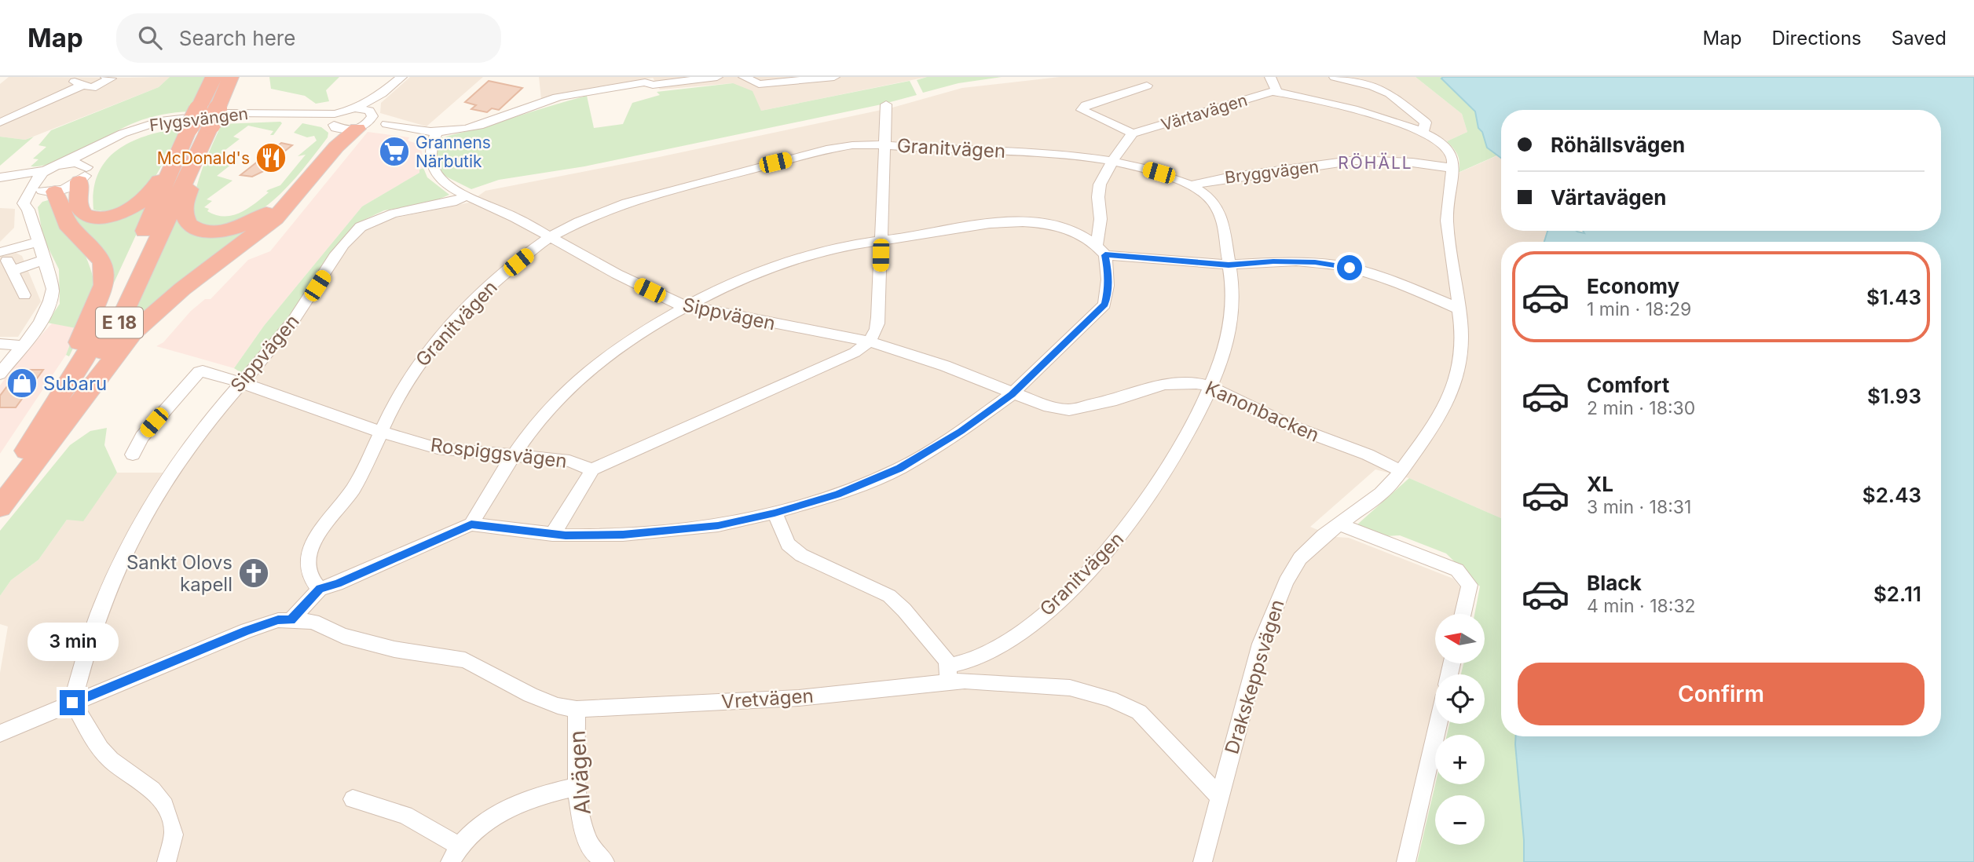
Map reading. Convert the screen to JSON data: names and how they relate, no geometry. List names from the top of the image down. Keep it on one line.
{"streets":{"highway":["E 18"],"street":["Värtavägen","Flygsvängen","Granitvägen","Bryggvägen","Sippvägen","Kanonbacken","Rospiggsvägen","Drakskeppsvägen","Vretvägen","Alvägen"]},"crossings":[["Granitvägen","Bryggvägen"],["Granitvägen","Sippvägen"],["Granitvägen","Kanonbacken"],["Granitvägen","Rospiggsvägen"],["Granitvägen","Vretvägen"],["Bryggvägen","Drakskeppsvägen"],["Sippvägen","Kanonbacken"],["Sippvägen","Rospiggsvägen"],["Kanonbacken","Rospiggsvägen"],["Kanonbacken","Drakskeppsvägen"],["Drakskeppsvägen","Vretvägen"],["Vretvägen","Alvägen"]],"districts":["RÖHÄLL"],"places":{"supermarket":["Grannens Närbutik"],"restaurant":["McDonald's"],"shop":["Subaru"],"church":["Sankt Olovs kapell"]},"north":"left","page":{"header":"Map","search":"Search here","nav":["Map","Directions","Saved"],"banner":["Röhällsvägen","Värtavägen"],"list":[{"name":"Economy","note":"1 min · 18:29","value":"$1.43"},{"name":"Comfort","note":"2 min · 18:30","value":"$1.93"},{"name":"XL","note":"3 min · 18:31","value":"$2.43"},{"name":"Black","note":"4 min · 18:32","value":"$2.11"}],"map_buttons":["+","−"],"bubble":"3 min","buttons":"Confirm"}}
